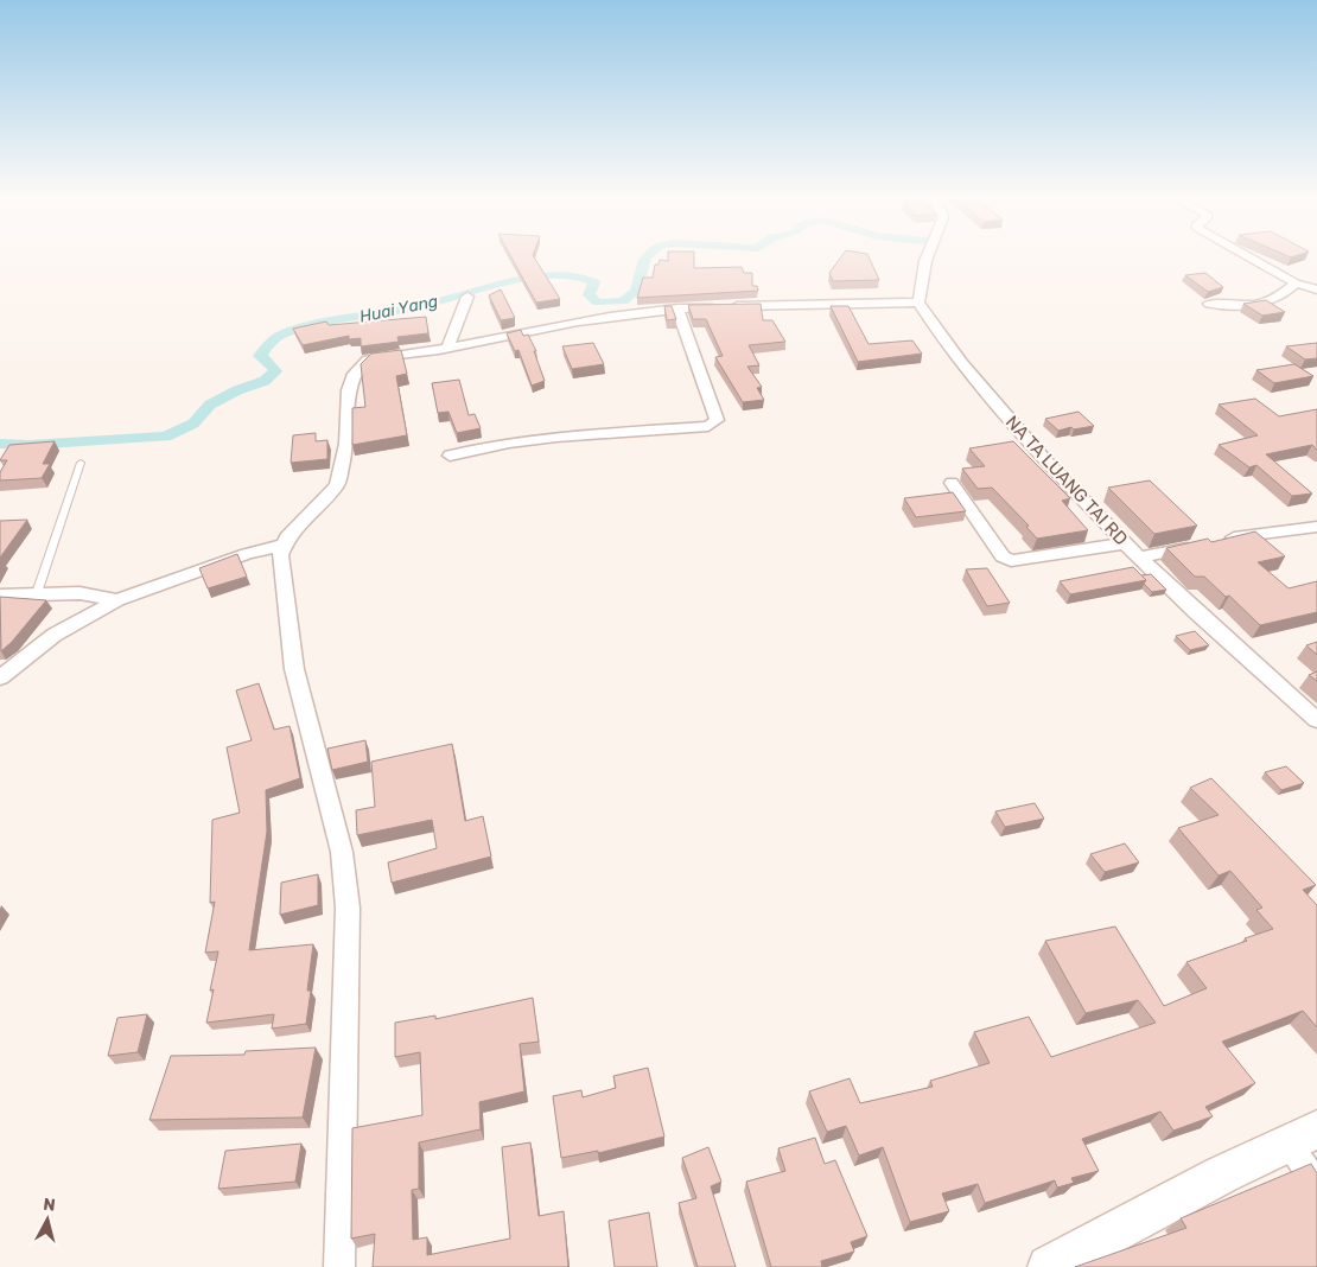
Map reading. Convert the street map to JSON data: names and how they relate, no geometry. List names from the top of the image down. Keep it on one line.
{"streets":{"street":["NA TA LUANG TAI RD"]},"water":["Huai Yang"],"north":"top"}
